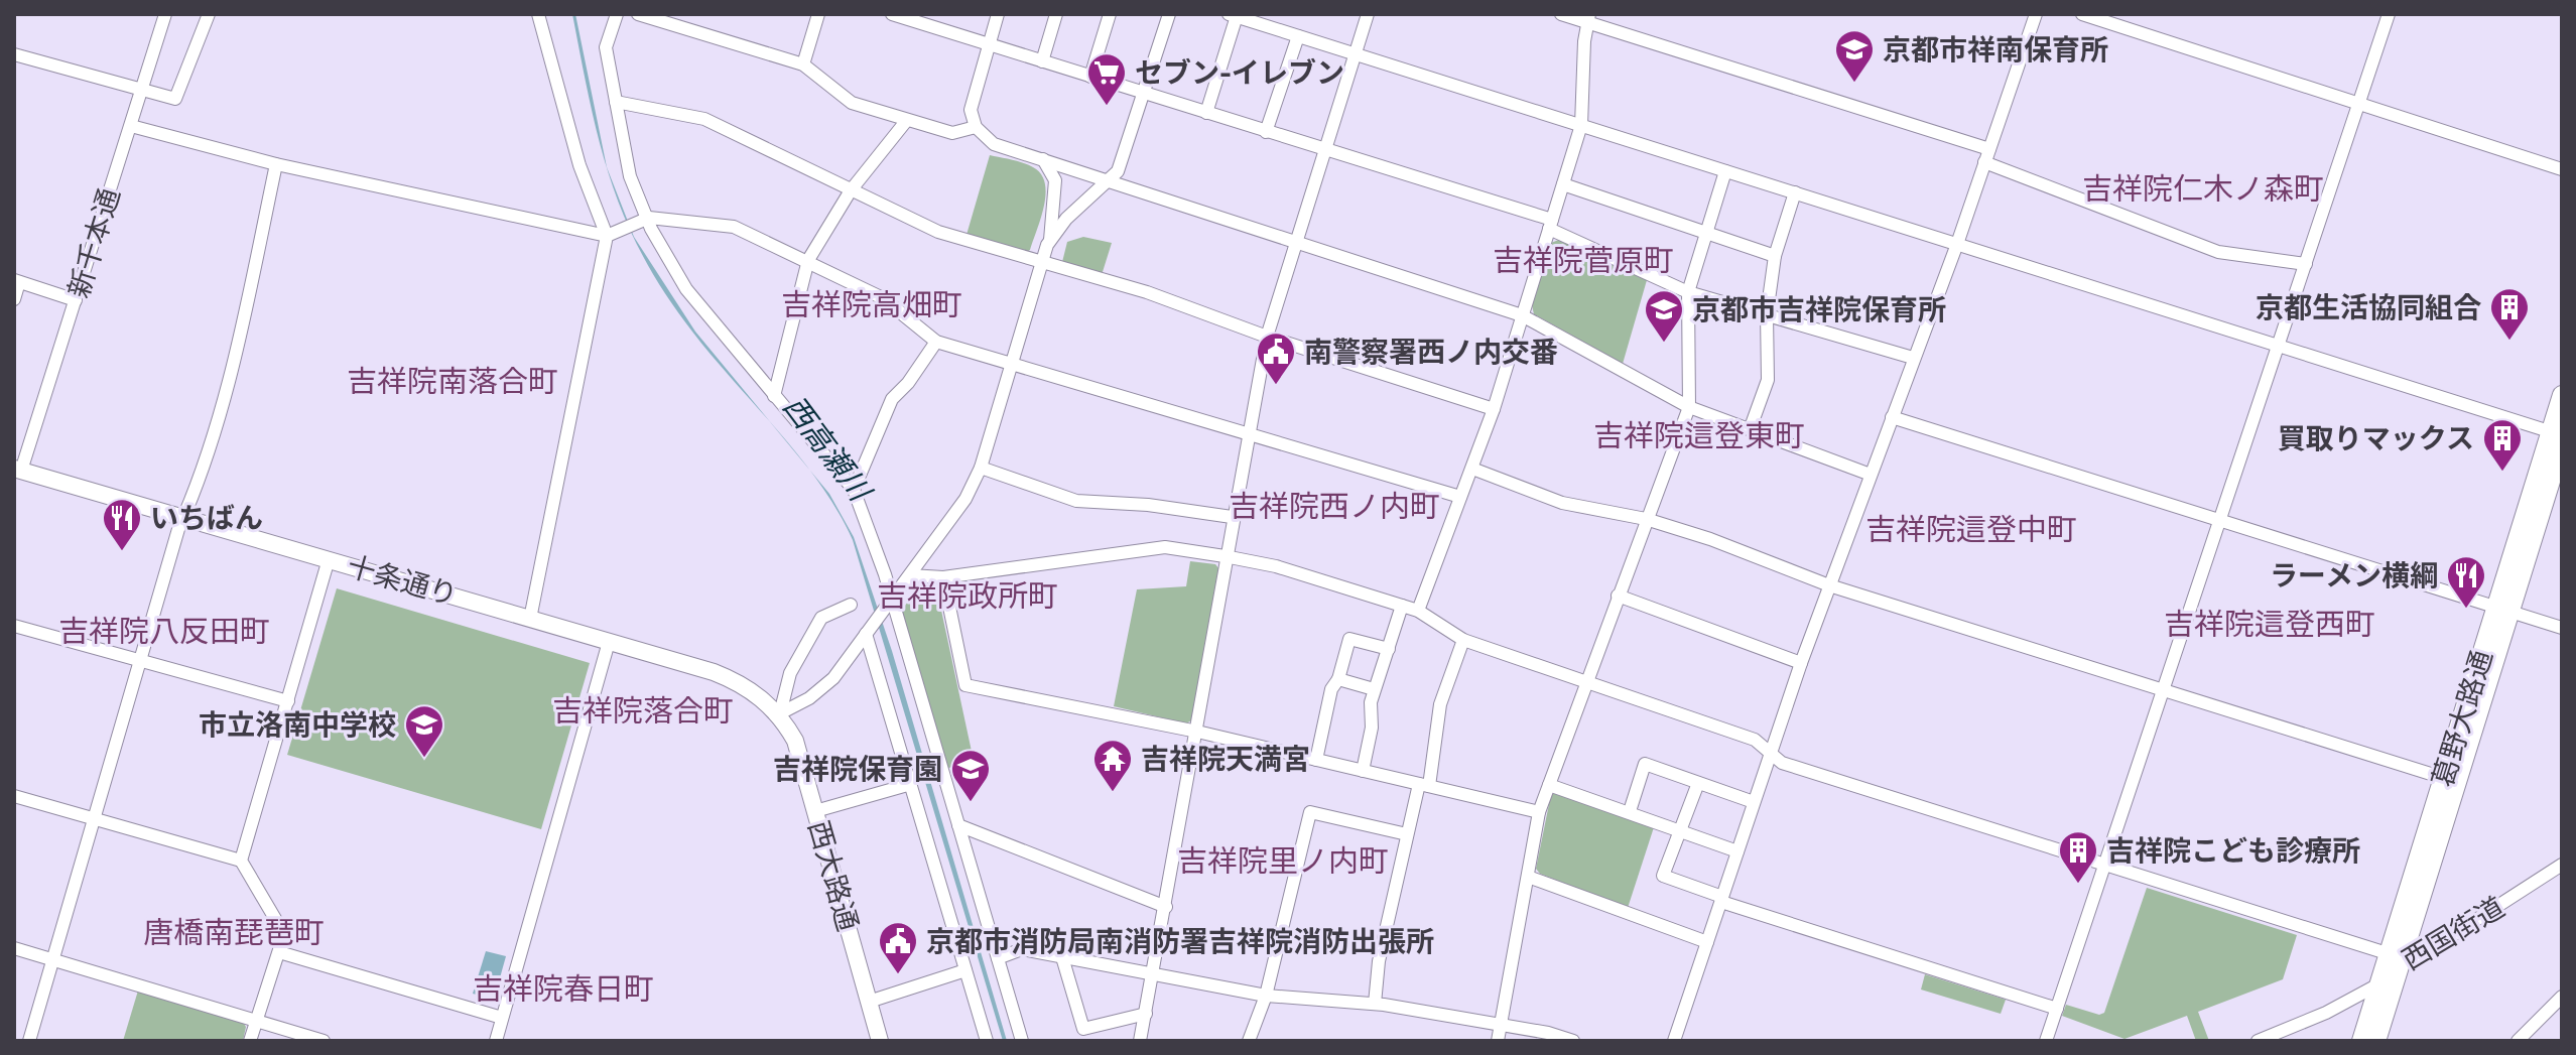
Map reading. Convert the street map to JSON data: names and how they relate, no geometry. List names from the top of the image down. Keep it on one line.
{"streets":{"highway":["葛野大路通"],"main road":["十条通り","西大路通"],"street":["新千本通","西国街道"]},"crossings":[["新千本通","十条通り"],["十条通り","西大路通"],["葛野大路通","西国街道"]],"districts":["吉祥院仁木ノ森町","吉祥院菅原町","吉祥院高畑町","吉祥院南落合町","吉祥院這登東町","吉祥院西ノ内町","吉祥院這登中町","吉祥院政所町","吉祥院這登西町","吉祥院八反田町","吉祥院落合町","吉祥院里ノ内町","唐橋南琵琶町","吉祥院春日町"],"water":["西高瀬川"],"places":{"school or university":["京都市祥南保育所","京都市吉祥院保育所","市立洛南中学校","吉祥院保育園"],"supermarket":["セブン-イレブン"],"building":["京都生活協同組合","買取りマックス","吉祥院こども診療所"],"public building":["南警察署西ノ内交番","京都市消防局南消防署吉祥院消防出張所"],"restaurant":["いちばん","ラーメン横綱"],"temple":["吉祥院天満宮"]}}
